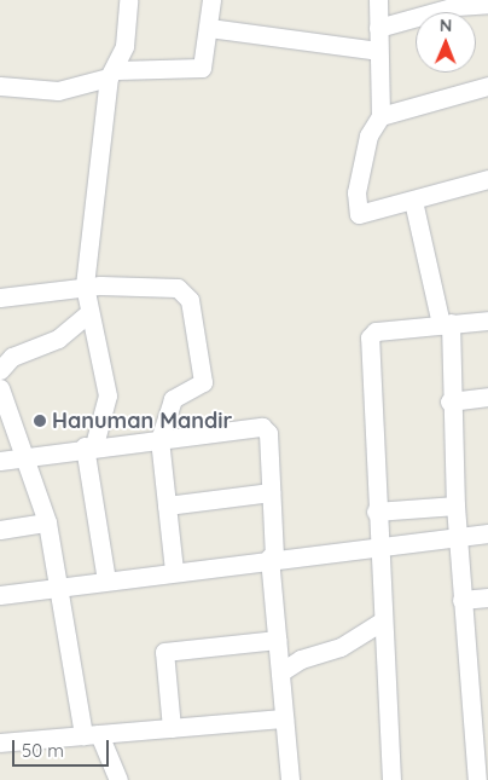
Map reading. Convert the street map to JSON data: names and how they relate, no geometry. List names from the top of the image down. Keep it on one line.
{"places":["Hanuman Mandir"],"scale_bar":"50 m","north":"top"}
